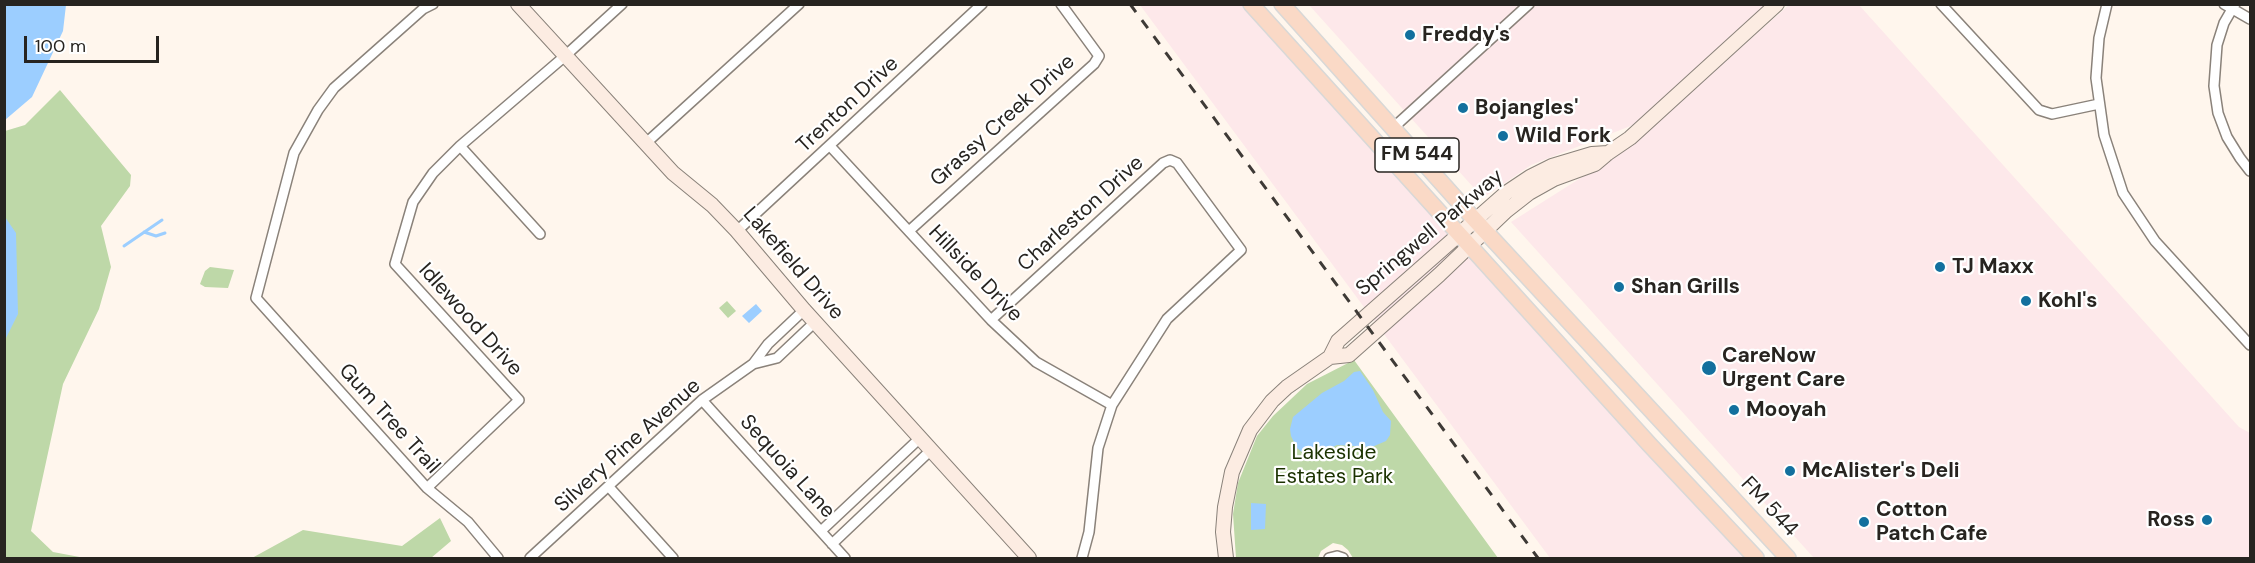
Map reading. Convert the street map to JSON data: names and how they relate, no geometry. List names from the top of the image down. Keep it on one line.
{"streets":{"main road":["FM 544"],"street":["Trenton Drive","Grassy Creek Drive","Charleston Drive","Springwell Parkway","Lakefield Drive","Hillside Drive","Idlewood Drive","Gum Tree Trail","Silvery Pine Avenue","Sequoia Lane"]},"crossings":[["Trenton Drive","Lakefield Drive"],["Trenton Drive","Hillside Drive"],["Grassy Creek Drive","Hillside Drive"],["FM 544","Springwell Parkway"],["Charleston Drive","Hillside Drive"],["Lakefield Drive","Silvery Pine Avenue"],["Idlewood Drive","Gum Tree Trail"],["Silvery Pine Avenue","Sequoia Lane"]],"parks":["Lakeside Estates Park"],"places":["Freddy's","Bojangles'","Wild Fork","TJ Maxx","Shan Grills","Kohl's","CareNow Urgent Care","Mooyah","McAlister's Deli","Ross","Cotton Patch Cafe"],"scale_bar":"100 m"}
